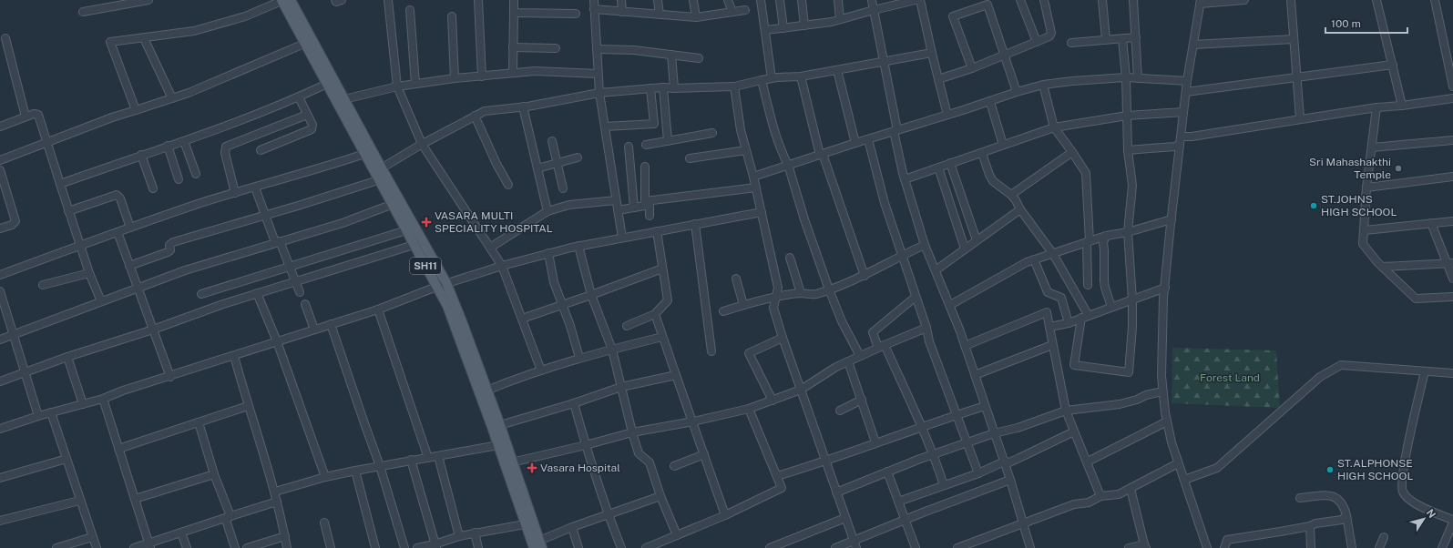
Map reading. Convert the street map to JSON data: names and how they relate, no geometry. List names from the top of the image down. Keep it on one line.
{"streets":{"main road":["SH11"]},"parks":["Forest Land"],"places":{"other":["Sri Mahashakthi Temple","ST.JOHNS HIGH SCHOOL","ST.ALPHONSE HIGH SCHOOL"],"health":["VASARA MULTI SPECIALITY HOSPITAL","Vasara Hospital"]},"scale_bar":"100 m","north":"top right"}
